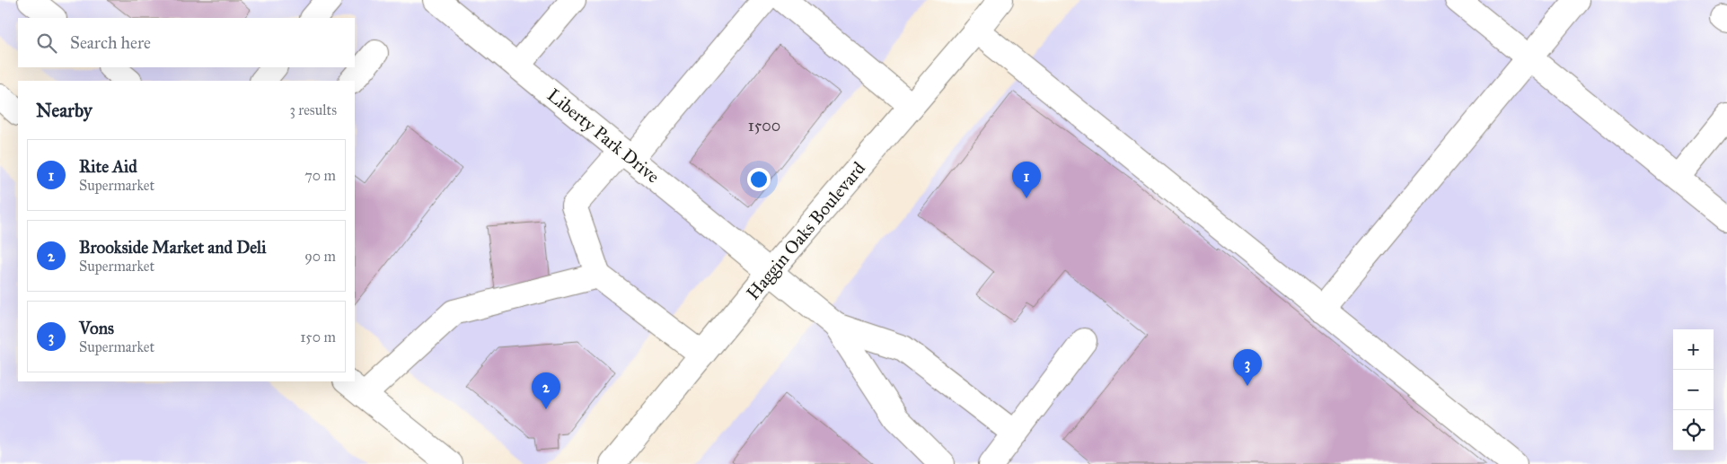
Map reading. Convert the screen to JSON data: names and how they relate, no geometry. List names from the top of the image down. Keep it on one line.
{"streets":{"street":["Liberty Park Drive","Haggin Oaks Boulevard"]},"crossings":[["Liberty Park Drive","Haggin Oaks Boulevard"]],"house_numbers":["1500"],"page":{"search":"Search here","heading":["Nearby","3 results"],"list":[{"mark":"1","name":"Rite Aid","note":"Supermarket","value":"70 m"},{"mark":"2","name":"Brookside Market and Deli","note":"Supermarket","value":"90 m"},{"mark":"3","name":"Vons","note":"Supermarket","value":"150 m"}],"pins":["1","3","2"],"map_buttons":["+","−"]}}
